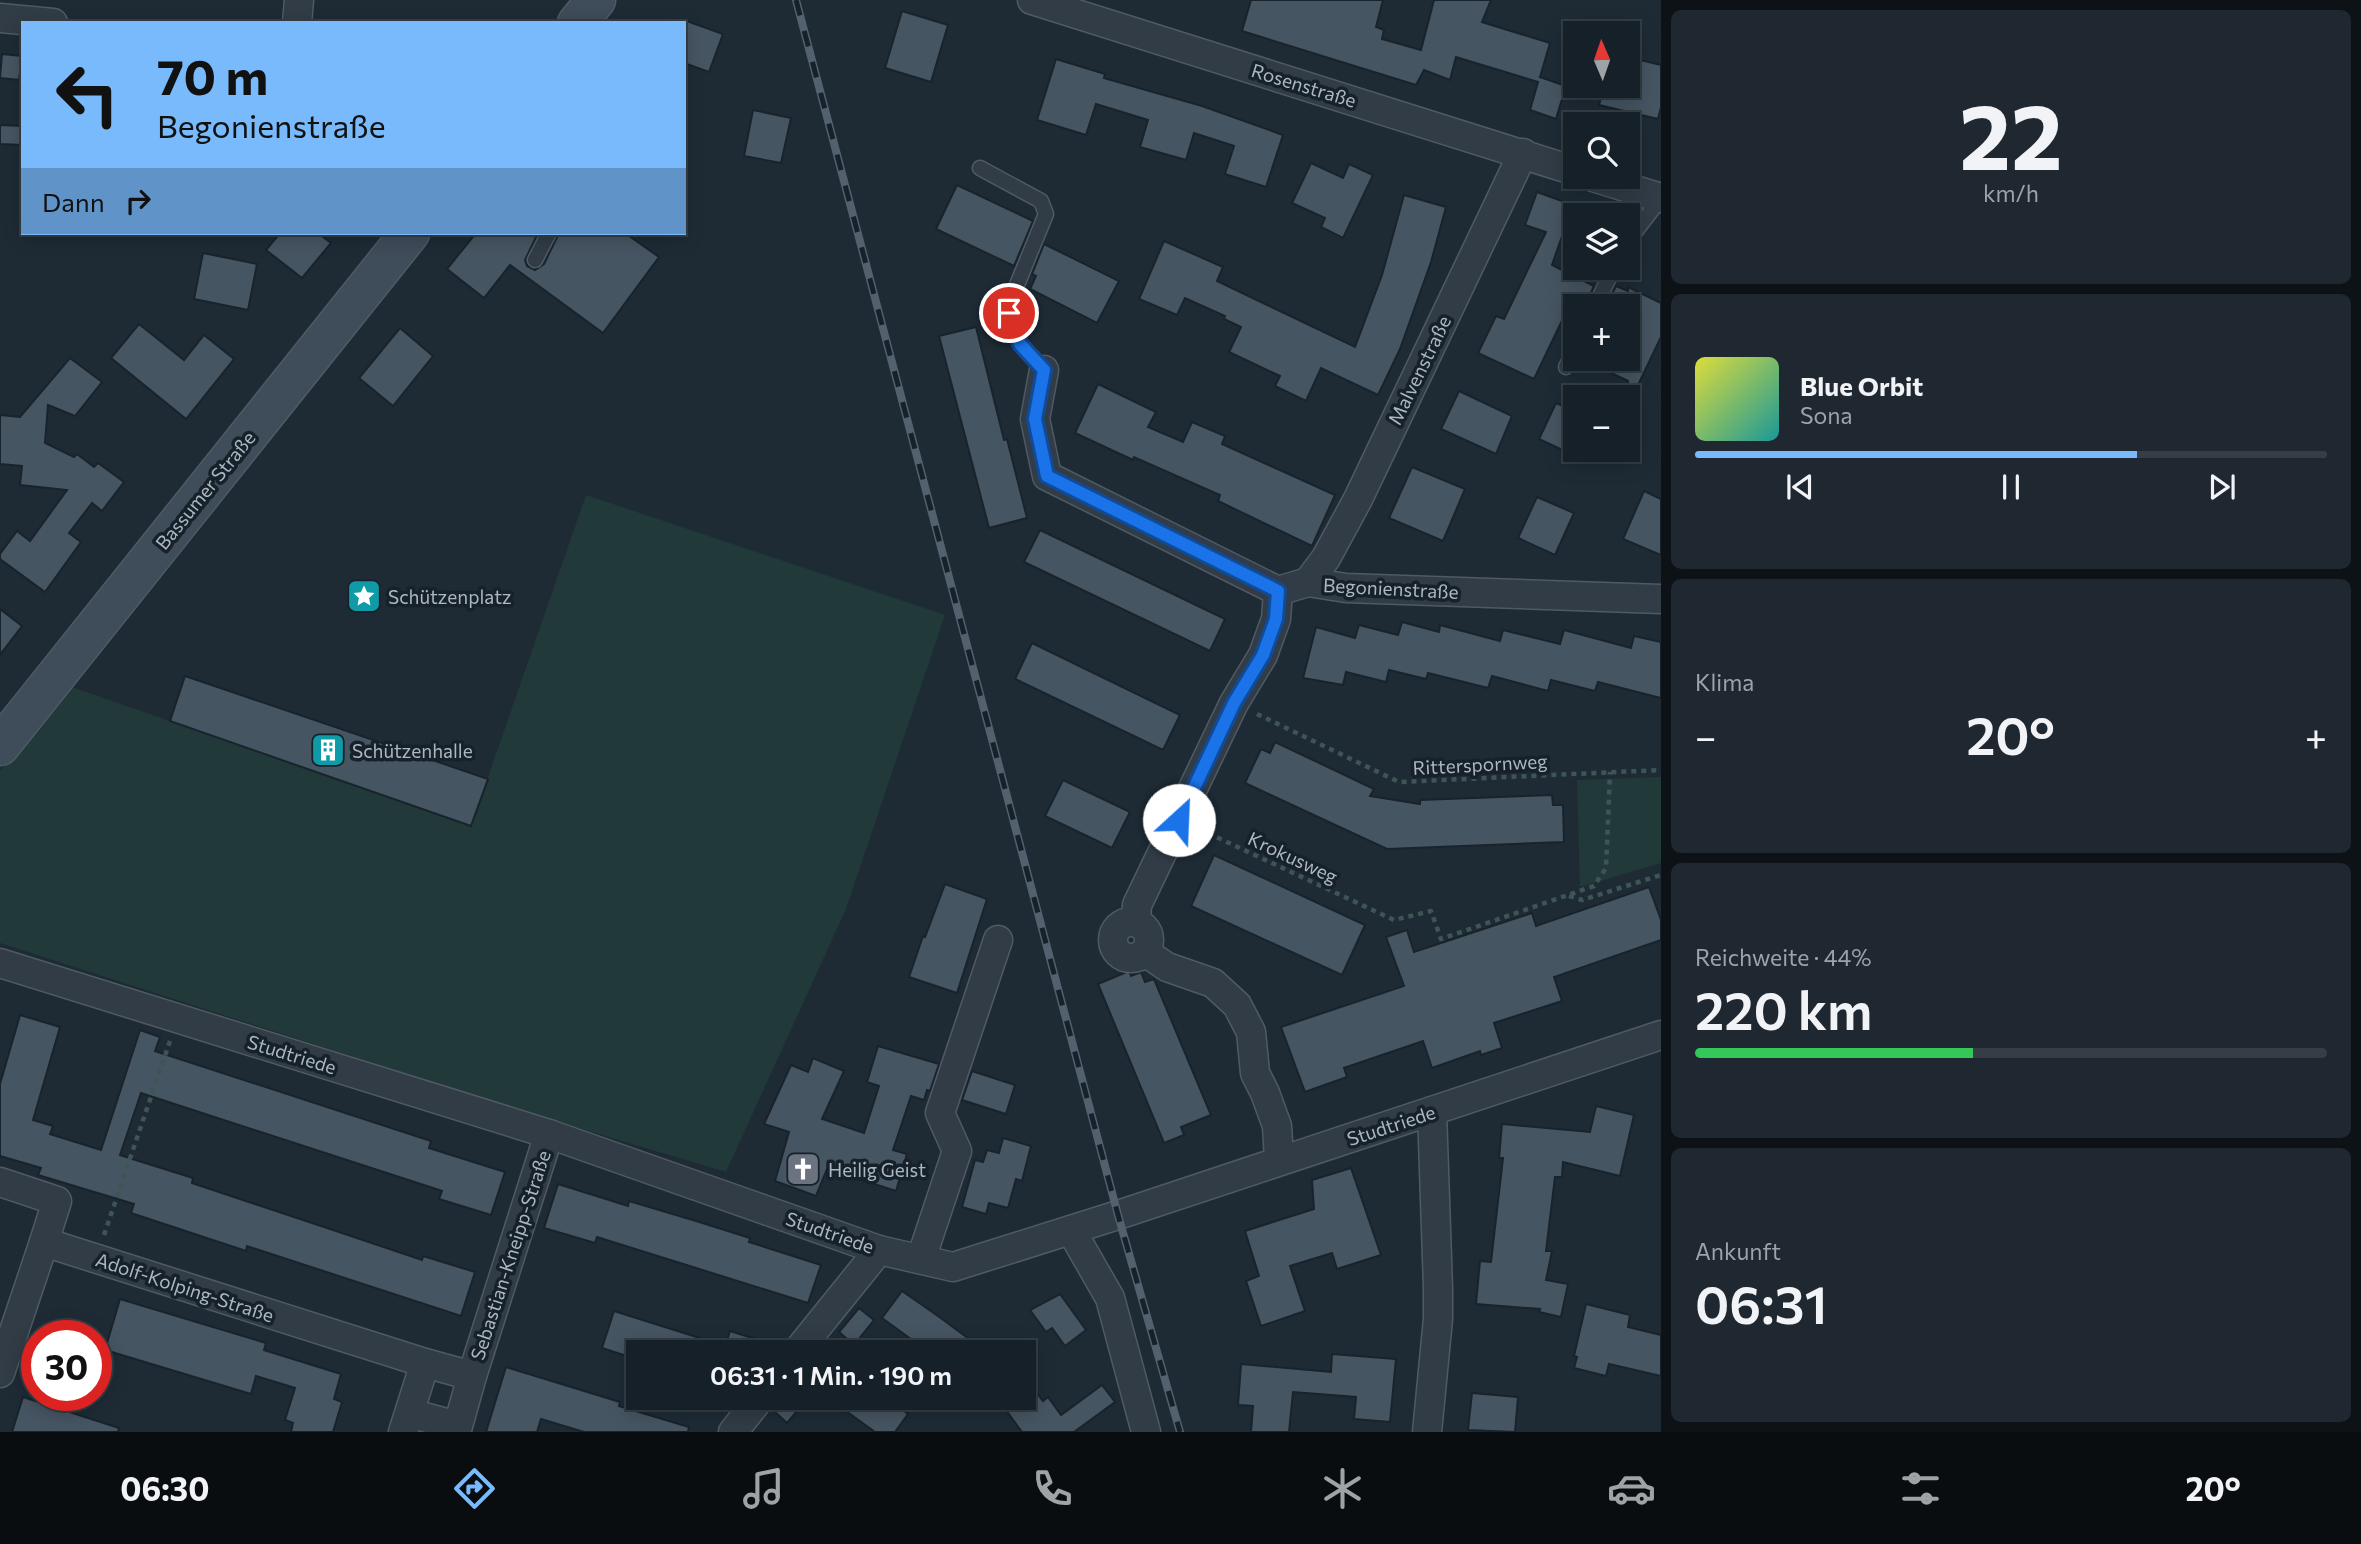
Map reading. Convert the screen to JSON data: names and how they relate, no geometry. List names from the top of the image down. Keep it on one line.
{"streets":{"street":["Rosenstraße","Malvenstraße","Bassumer Straße","Begonienstraße","Studtriede","Sebastian-Kneipp-Straße","Adolf-Kolping-Straße"],"path":["Ritterspornweg","Krokusweg"]},"crossings":[["Rosenstraße","Malvenstraße"],["Malvenstraße","Begonienstraße"],["Studtriede","Sebastian-Kneipp-Straße"],["Sebastian-Kneipp-Straße","Adolf-Kolping-Straße"]],"places":{"place":["Schützenplatz"],"building":["Schützenhalle"],"church":["Heilig Geist"]},"north":"top","page":{"tile":[["22","km/h"],"Klima",["Reichweite · 44%","220 km"],["Ankunft","06:31"]],"map_buttons":["+","−"],"turn":["70 m","Begonienstraße"],"then":"Dann","song":["Blue Orbit","Sona"],"heat":["−","20°","+"],"limit":"30","trip":"06:31 · 1 Min. · 190 m","tabs":["06:30","20°"]}}
